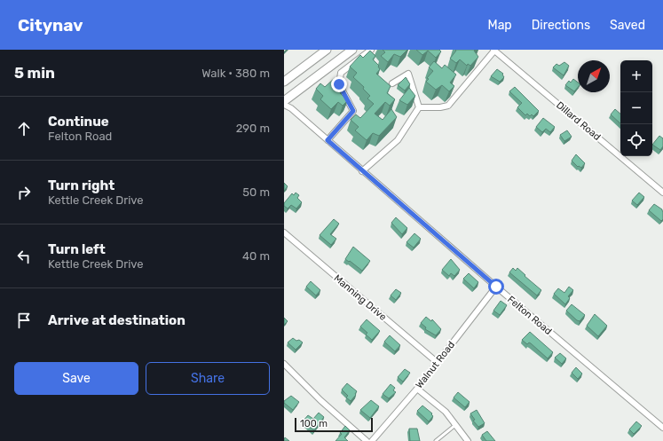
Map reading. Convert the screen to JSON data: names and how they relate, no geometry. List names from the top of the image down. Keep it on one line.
{"streets":{"street":["Dillard Road","Manning Drive","Felton Road","Walnut Road"]},"crossings":[["Manning Drive","Walnut Road"],["Felton Road","Walnut Road"]],"scale_bar":"100 m","north":"top right","page":{"header":"Citynav","nav":["Map","Directions","Saved"],"heading":["5 min","Walk · 380 m"],"map_buttons":["+","−"],"list":[["Continue","Felton Road","290 m"],["Turn right","Kettle Creek Drive","50 m"],["Turn left","Kettle Creek Drive","40 m"],"Arrive at destination"],"buttons":["Save","Share"],"scale":"100 m"}}
